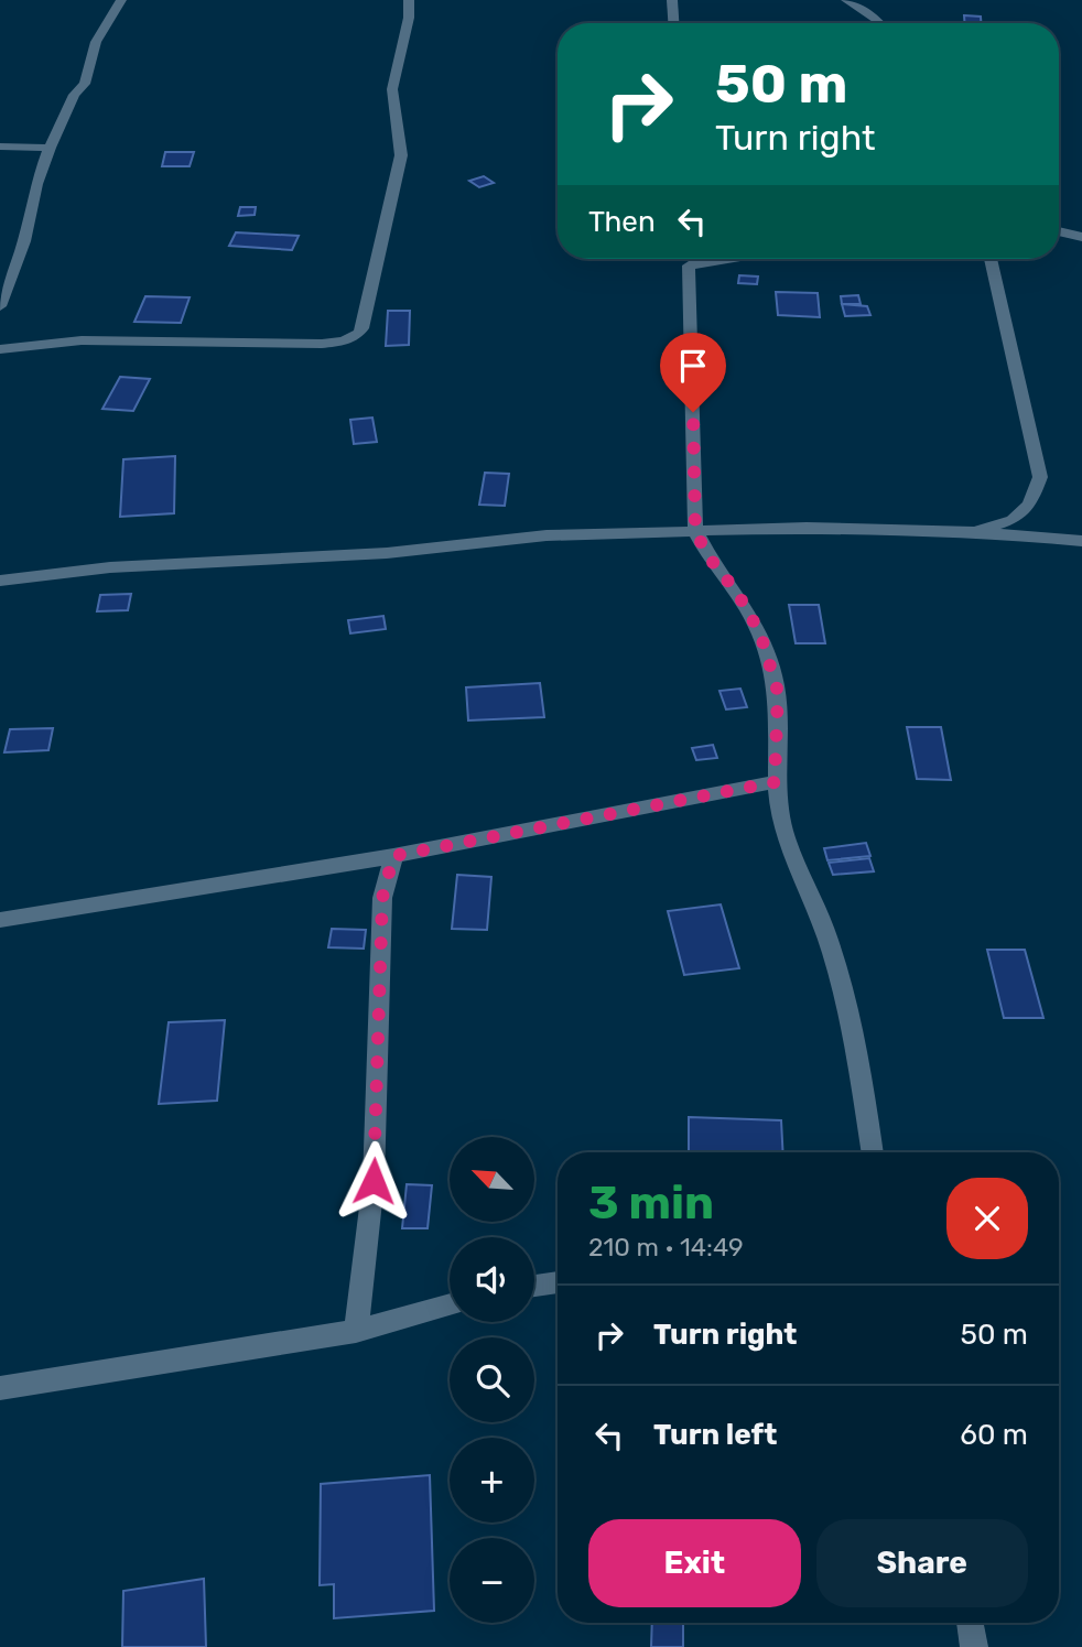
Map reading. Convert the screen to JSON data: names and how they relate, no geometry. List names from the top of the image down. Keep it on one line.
{"north":"top left","page":{"turn":["50 m","Turn right"],"then":"Then","map_buttons":["+","−"],"heading":["3 min","210 m · 14:49"],"list":[{"name":"Turn right","value":"50 m"},{"name":"Turn left","value":"60 m"}],"buttons":["Exit","Share"]}}
